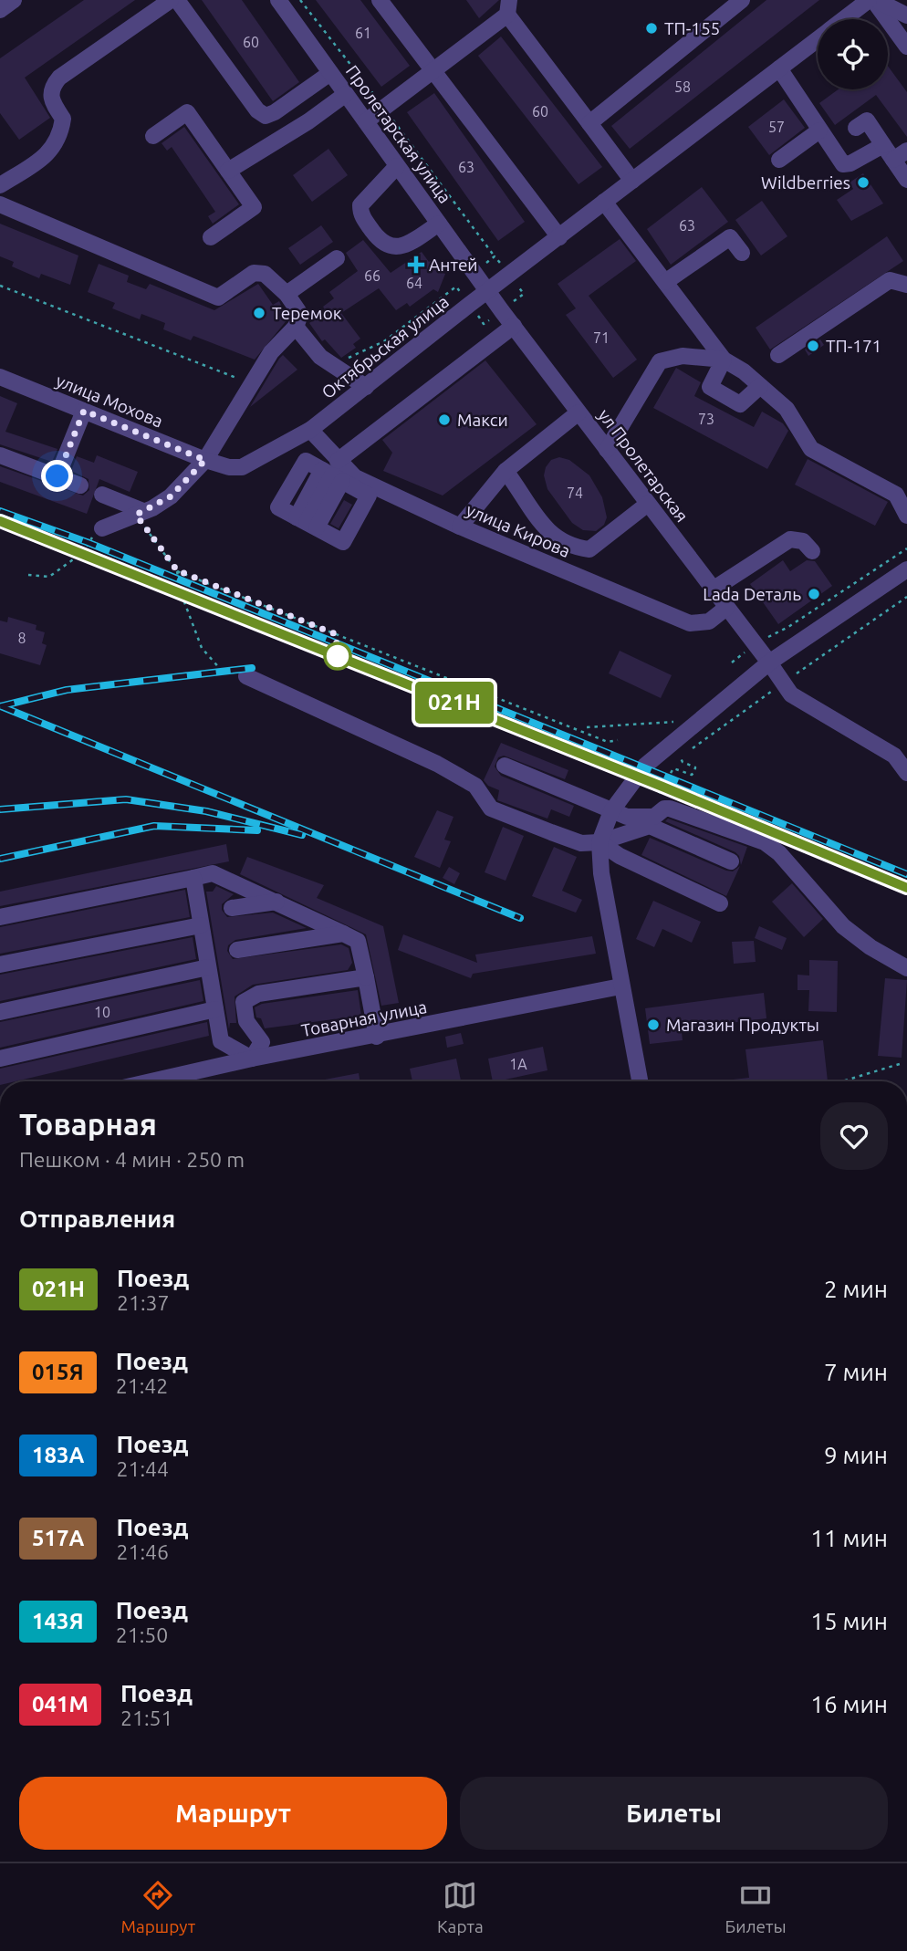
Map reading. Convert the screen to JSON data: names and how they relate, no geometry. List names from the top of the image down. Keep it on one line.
{"streets":{"street":["Пролетарская улица","Октябрьская улица","улица Мохова","ул Пролетарская","улица Кирова","Товарная улица"]},"crossings":[["Пролетарская улица","Октябрьская улица"],["Пролетарская улица","ул Пролетарская"],["Октябрьская улица","улица Мохова"],["Октябрьская улица","ул Пролетарская"],["Октябрьская улица","улица Кирова"],["ул Пролетарская","улица Кирова"]],"places":{"other":["ТП-155","Wildberries","Теремок","ТП-171","Макси","Lada Dеталь","Магазин Продукты"],"health":["Антей"]},"house_numbers":["61","60","58","60","57","63","63","66","64","71","73","74","8","10","1А"],"page":{"on_map":"021Н","heading":[["Товарная","Пешком · 4 мин · 250 m"],"Отправления"],"list":[{"mark":"021Н","name":"Поезд","note":"21:37","value":"2 мин"},{"mark":"015Я","name":"Поезд","note":"21:42","value":"7 мин"},{"mark":"183А","name":"Поезд","note":"21:44","value":"9 мин"},{"mark":"517А","name":"Поезд","note":"21:46","value":"11 мин"},{"mark":"143Я","name":"Поезд","note":"21:50","value":"15 мин"},{"mark":"041М","name":"Поезд","note":"21:51","value":"16 мин"}],"buttons":["Маршрут","Билеты"],"tabs":["Маршрут","Карта","Билеты"]}}
